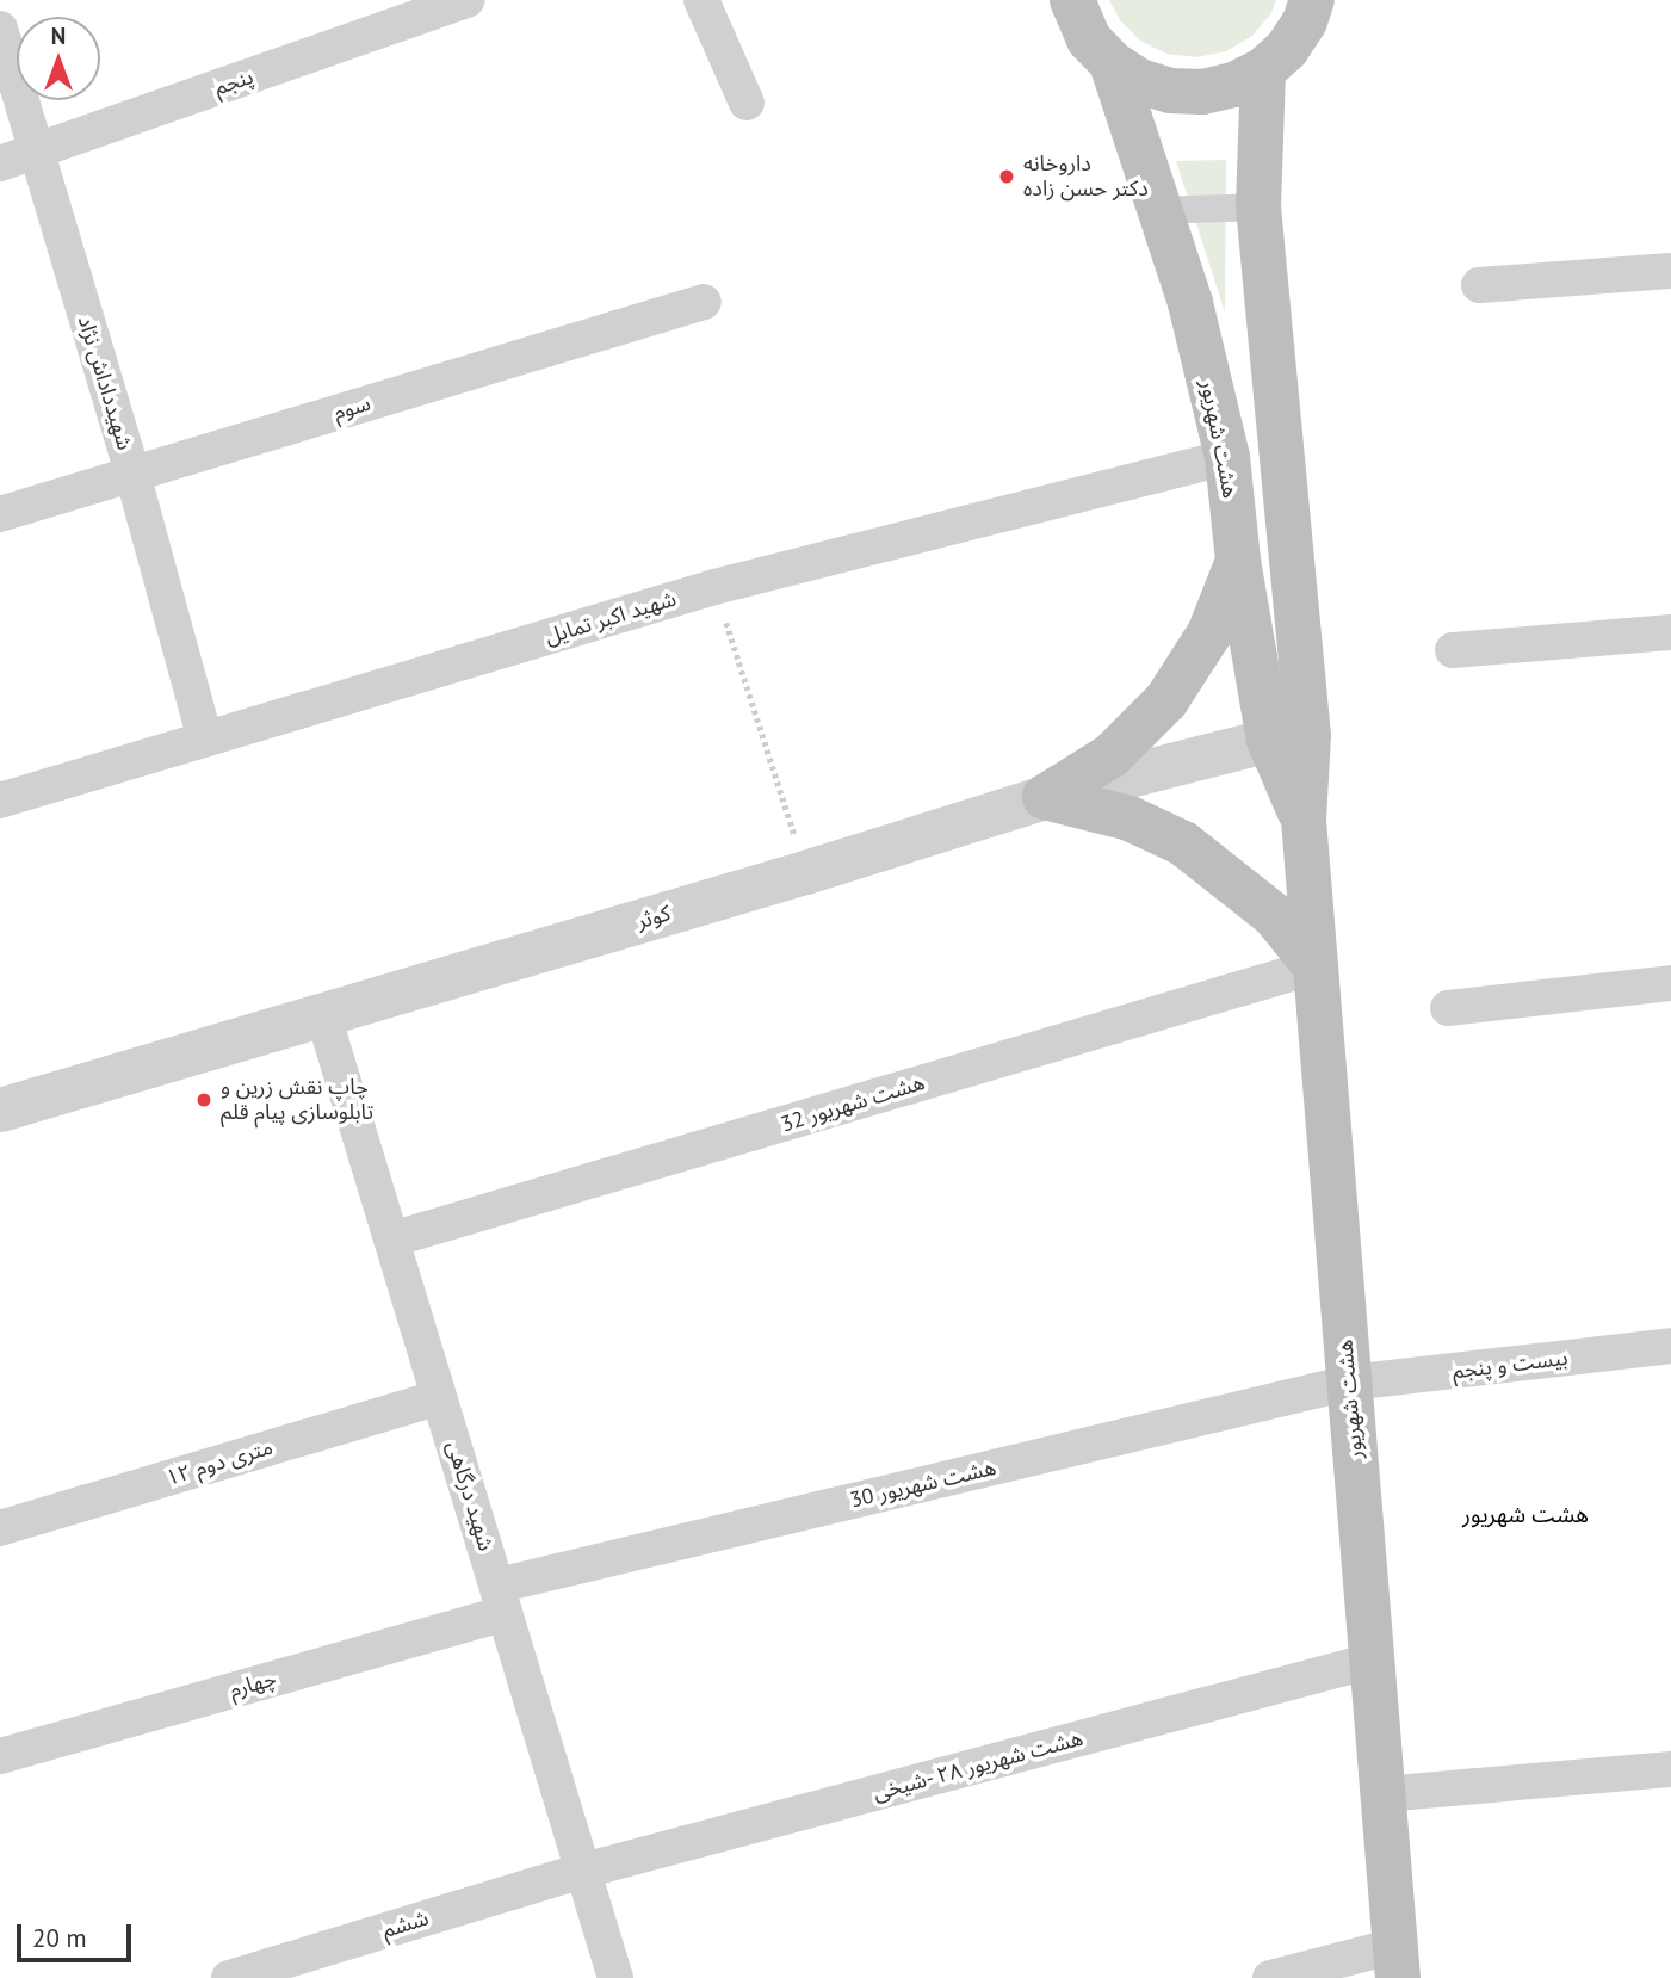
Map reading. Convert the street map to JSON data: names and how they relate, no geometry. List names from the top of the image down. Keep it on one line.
{"streets":{"main road":["هشت شهریور"],"street":["پنجم","شهیدداداش نژاد","سوم","شهید اکبر تمایل","کوثر","هشت شهریور 32","بیست و پنجم","۱۲ متری دوم","هشت شهریور 30","شهید درگاهی","چهارم","هشت شهریور ۲۸ -شیخی","ششم"]},"crossings":[["پنجم","شهیدداداش نژاد"],["شهیدداداش نژاد","سوم"],["شهیدداداش نژاد","شهید اکبر تمایل"],["هشت شهریور","شهید اکبر تمایل"],["هشت شهریور","کوثر"],["هشت شهریور","هشت شهریور 32"],["هشت شهریور","بیست و پنجم"],["هشت شهریور","هشت شهریور 30"],["هشت شهریور","هشت شهریور ۲۸ -شیخی"],["کوثر","شهید درگاهی"],["هشت شهریور 32","شهید درگاهی"],["بیست و پنجم","هشت شهریور 30"],["۱۲ متری دوم","شهید درگاهی"],["هشت شهریور 30","شهید درگاهی"],["هشت شهریور 30","چهارم"],["شهید درگاهی","چهارم"],["شهید درگاهی","هشت شهریور ۲۸ -شیخی"],["شهید درگاهی","ششم"],["هشت شهریور ۲۸ -شیخی","ششم"]],"districts":["هشت شهریور"],"places":["داروخانه دکتر حسن زاده","چاپ نقش زرین و تابلوسازی پیام قلم"],"scale_bar":"20 m","north":"top"}
